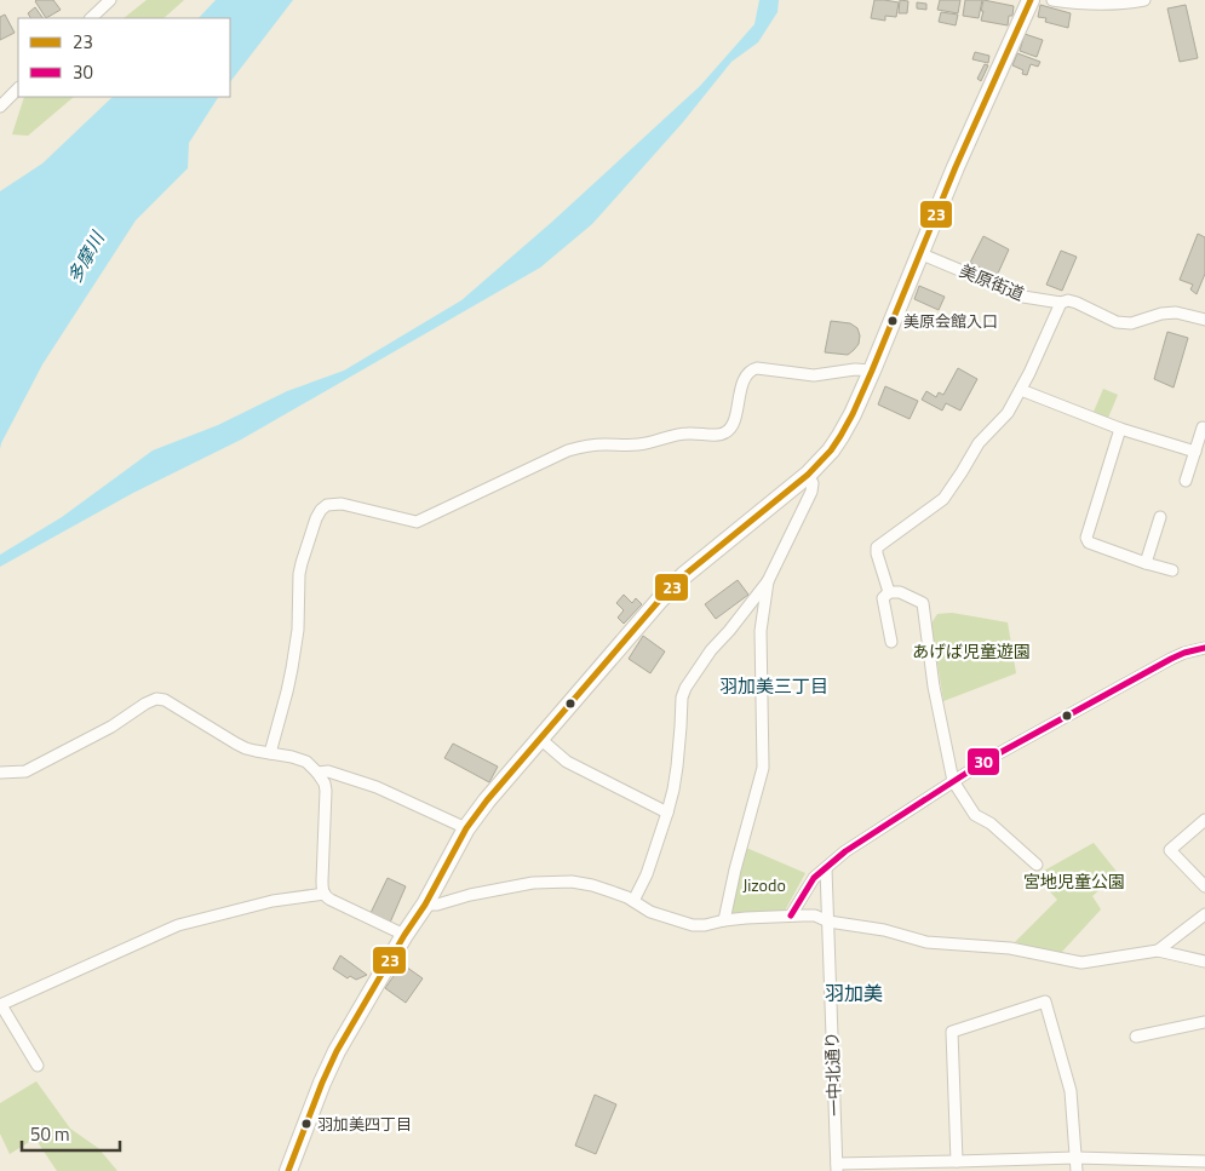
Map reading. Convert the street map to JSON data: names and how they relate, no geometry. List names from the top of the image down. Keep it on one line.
{"streets":{"street":["美原街道","一中北通り"]},"districts":["羽加美三丁目","羽加美"],"water":["多摩川"],"parks":["あげば児童遊園","宮地児童公園","Jizodo"],"places":["美原会館入口","羽加美四丁目"],"lines":["transit line 23","transit line 30"],"legend":["23","30"],"scale_bar":"50 m"}
